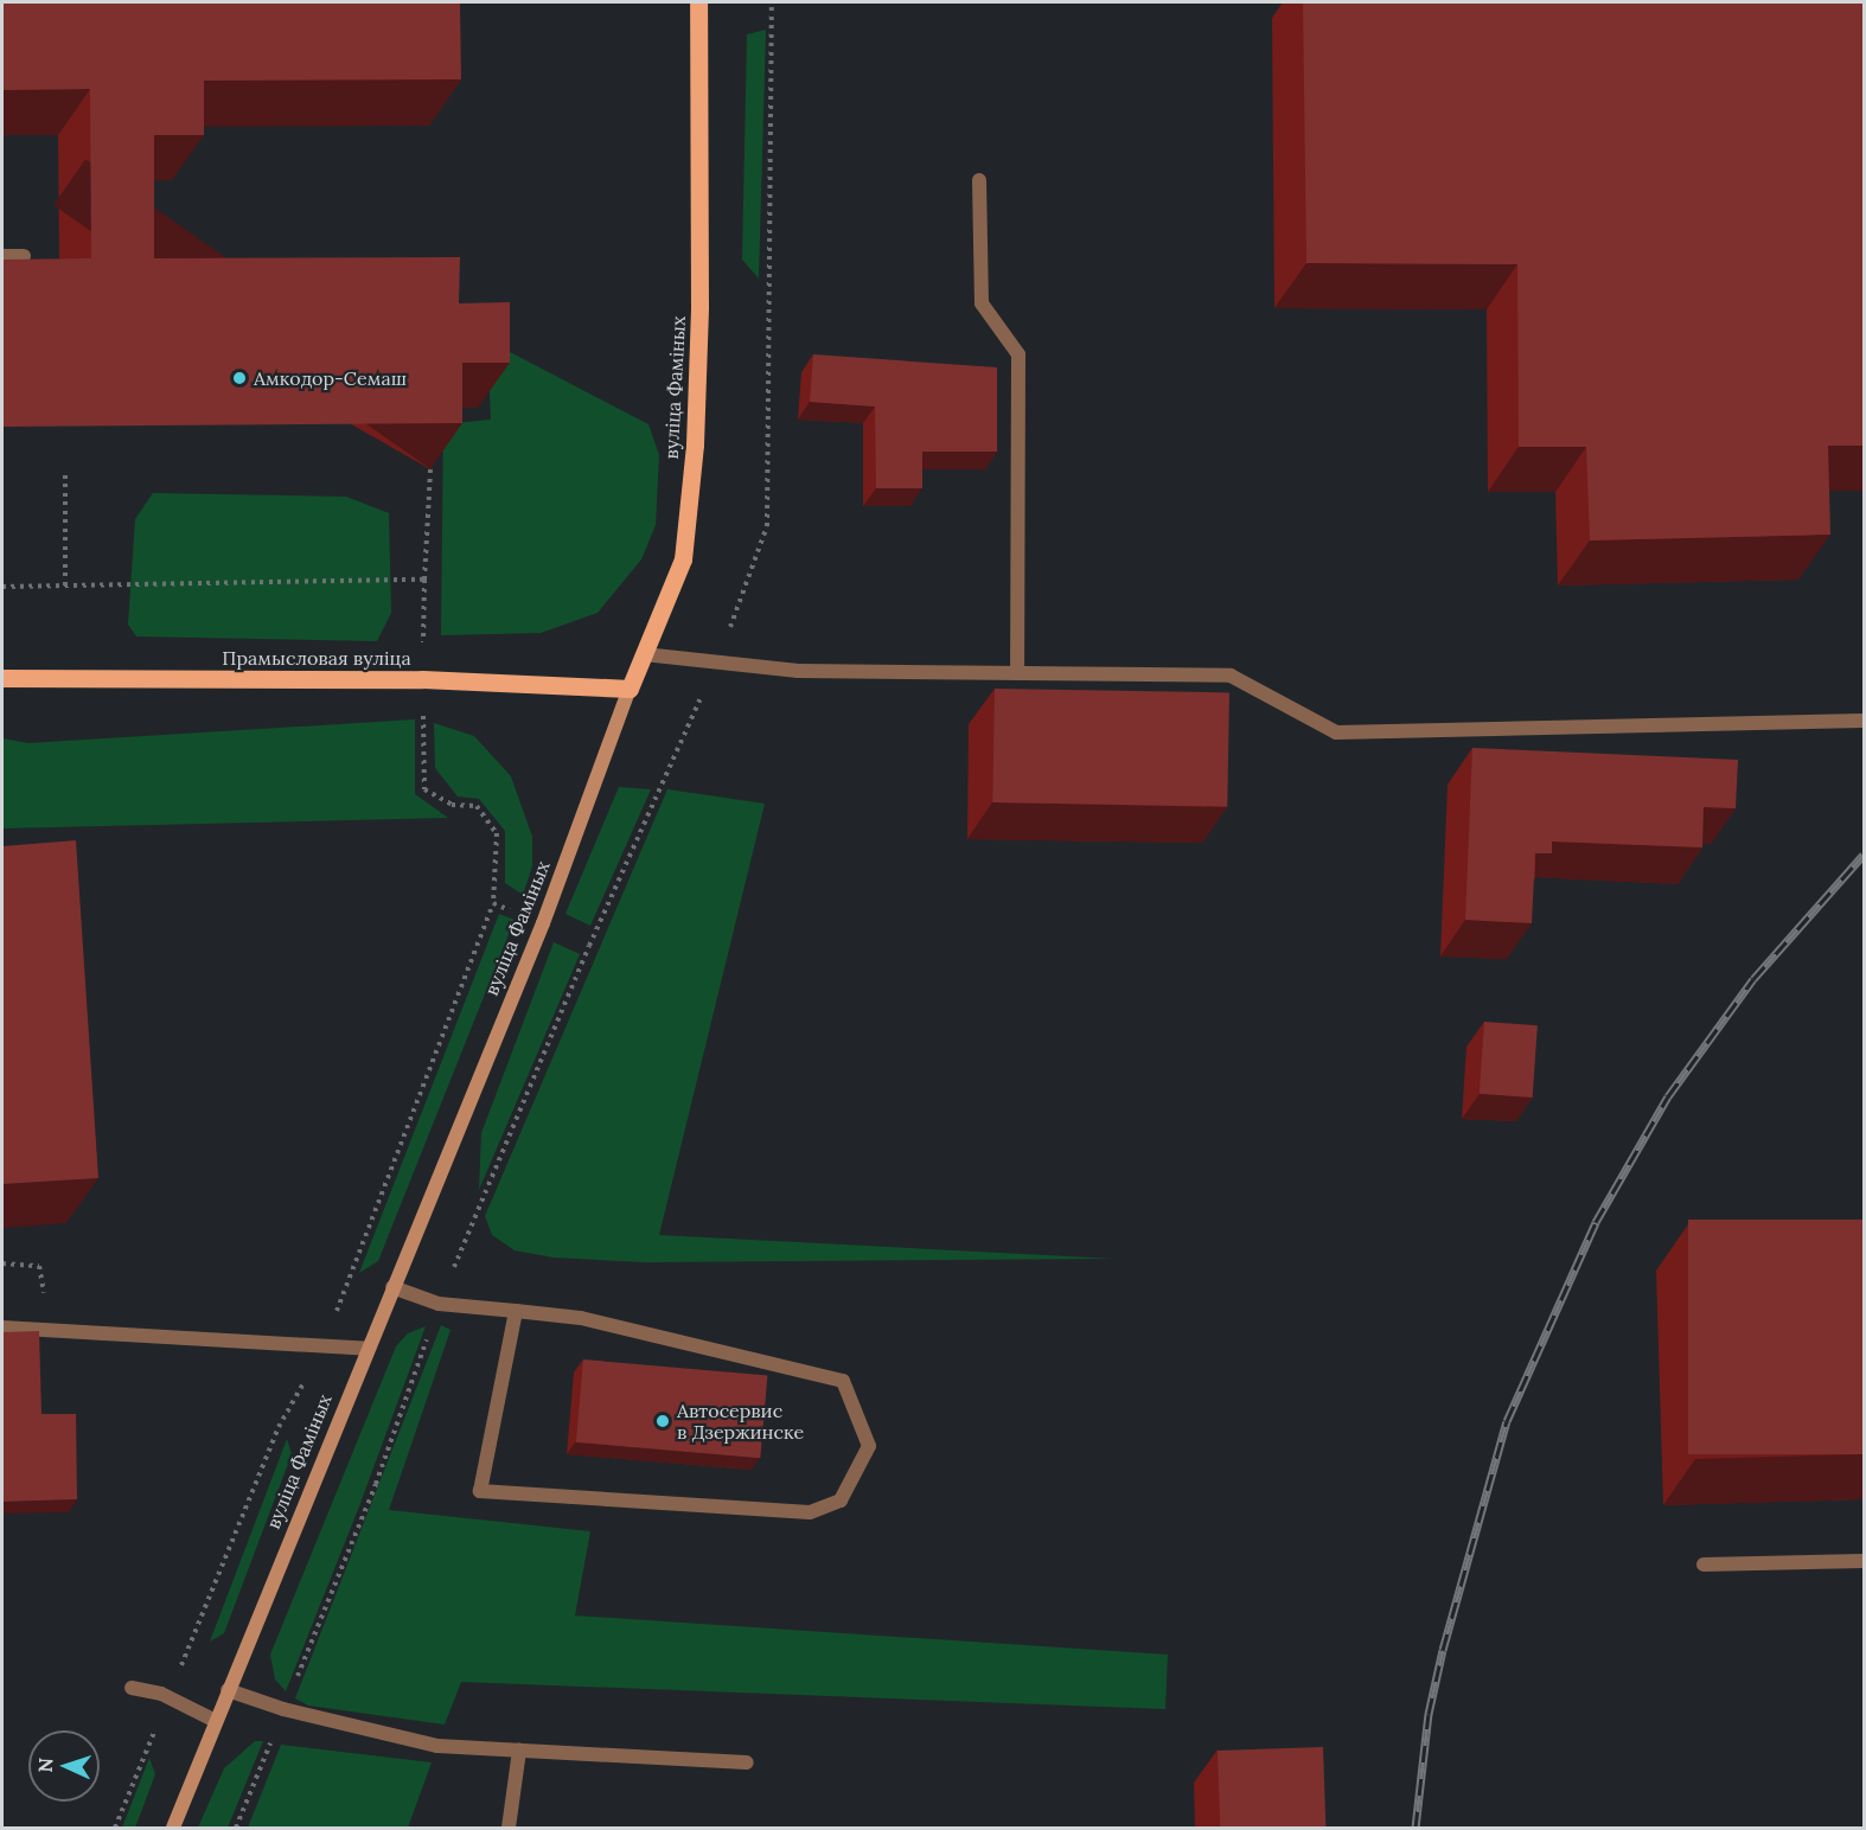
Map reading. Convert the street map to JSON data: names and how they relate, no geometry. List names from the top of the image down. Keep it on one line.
{"streets":{"main road":["вуліца Фаміных","Прамысловая вуліца"]},"crossings":[["вуліца Фаміных","Прамысловая вуліца"]],"places":["Амкодор-Семаш","Автосервис в Дзержинске"],"north":"left"}
